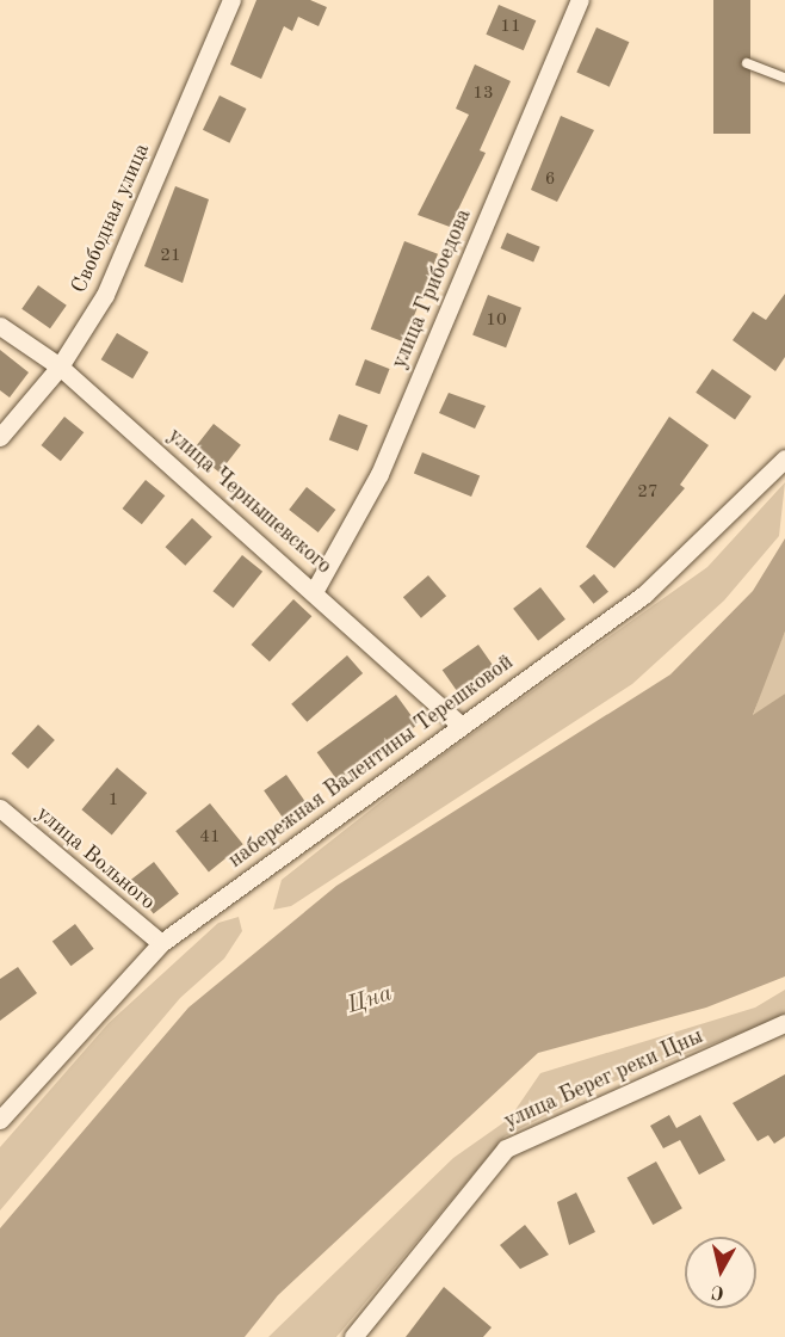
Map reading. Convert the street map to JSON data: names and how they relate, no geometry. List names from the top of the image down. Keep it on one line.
{"streets":{"street":["Свободная улица","улица Грибоедова","улица Чернышевского","набережная Валентины Терешковой","улица Вольного","улица Берег реки Цны"]},"crossings":[["Свободная улица","улица Чернышевского"],["улица Грибоедова","улица Чернышевского"],["улица Чернышевского","набережная Валентины Терешковой"],["набережная Валентины Терешковой","улица Вольного"]],"water":["Цна"],"house_numbers":["11","13","6","21","10","27","1","41"],"north":"bottom"}
